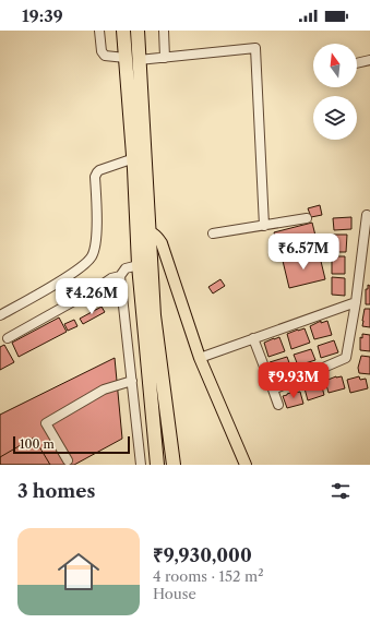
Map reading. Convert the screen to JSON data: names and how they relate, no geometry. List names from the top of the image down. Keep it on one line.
{"scale_bar":"100 m","north":"top","page":{"status":"19:39","price":["₹6.57M","₹4.26M","₹9.93M"],"scale":"100 m","heading":"3 homes","list":[{"name":"₹9,930,000","note":"4 rooms · 152 m² · House"}]}}
